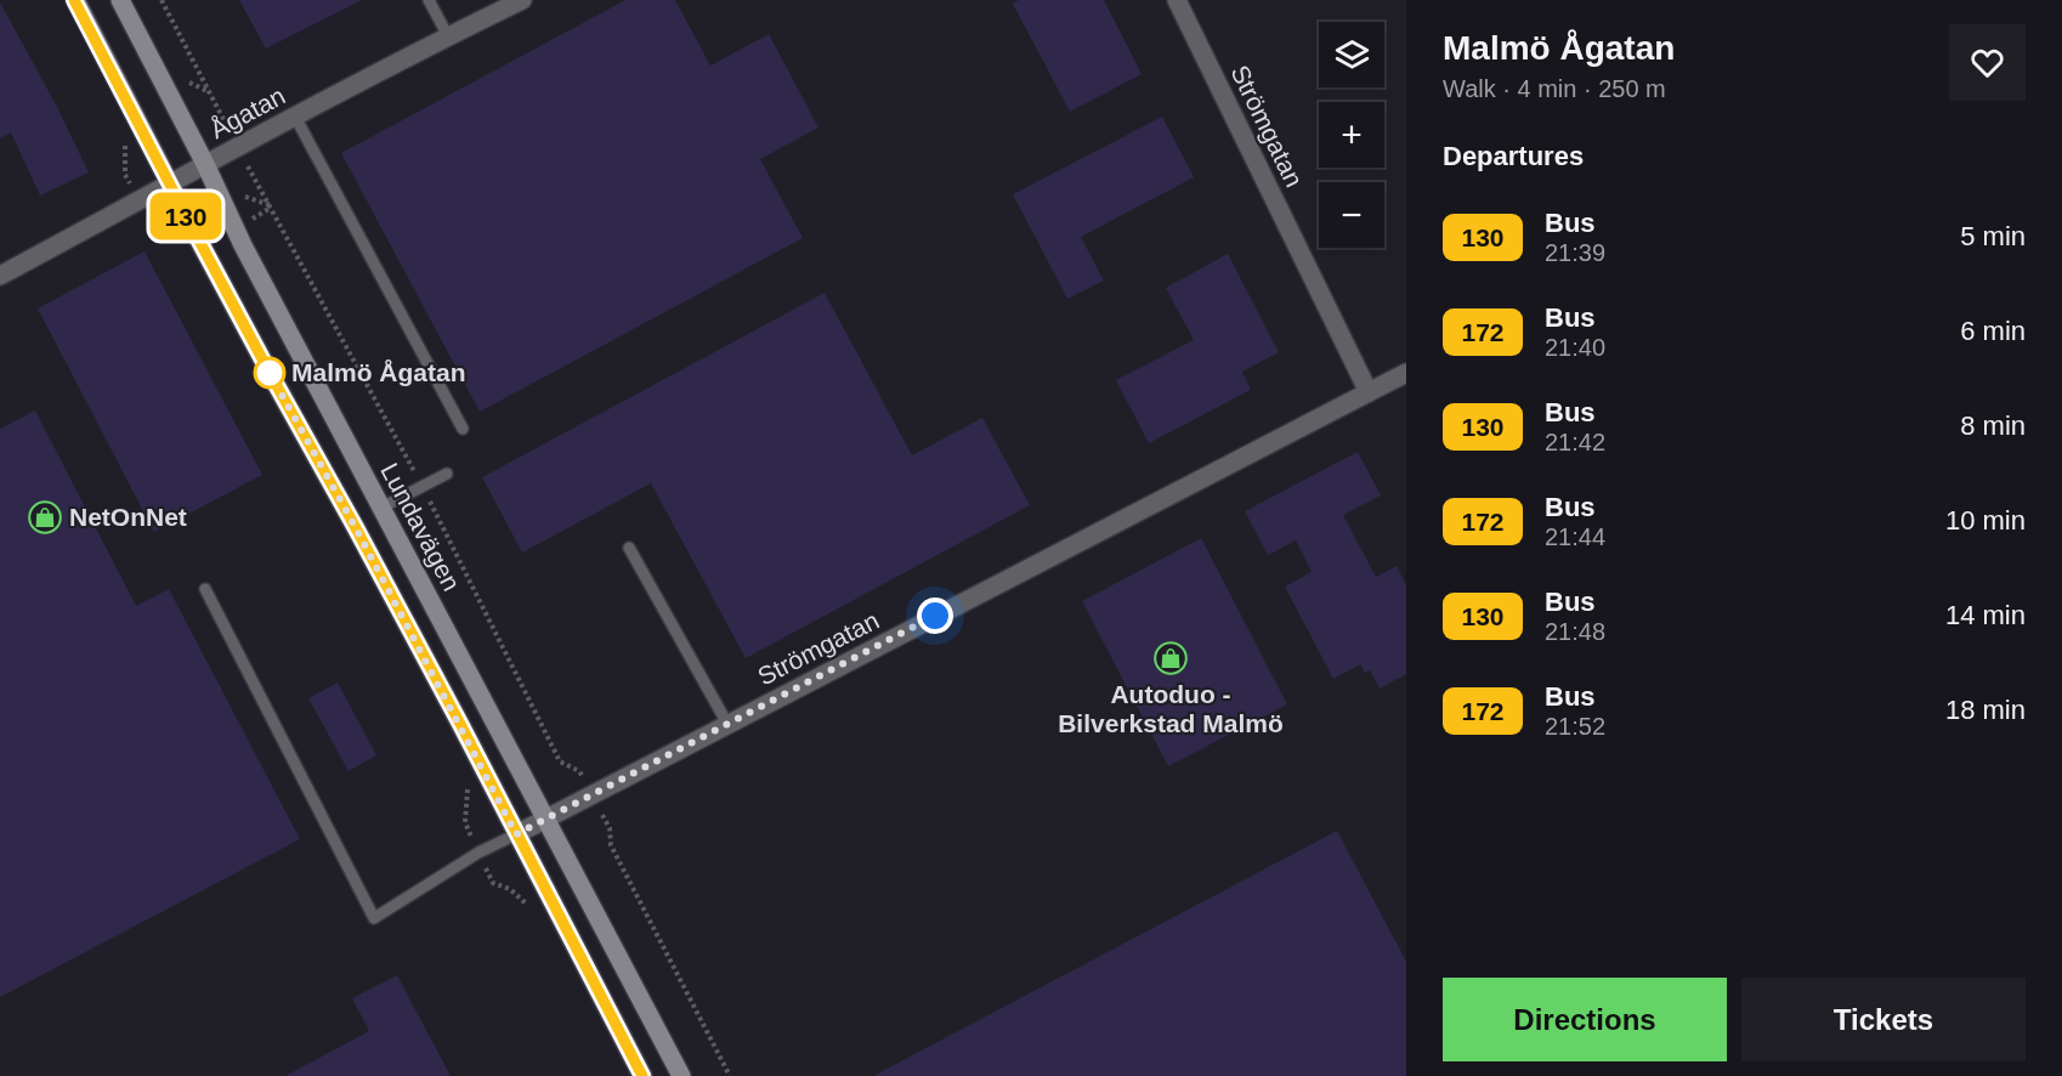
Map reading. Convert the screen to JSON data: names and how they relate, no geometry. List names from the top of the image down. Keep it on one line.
{"streets":{"main road":["Lundavägen"],"street":["Ågatan","Strömgatan"]},"crossings":[["Ågatan","Lundavägen"],["Strömgatan","Lundavägen"]],"places":{"other":["Malmö Ågatan"],"shop":["NetOnNet","Autoduo - Bilverkstad Malmö"]},"lines":["bus line 130"],"page":{"on_map":"130","heading":[["Malmö Ågatan","Walk · 4 min · 250 m"],"Departures"],"map_buttons":["+","−"],"list":[{"mark":"130","name":"Bus","note":"21:39","value":"5 min"},{"mark":"172","name":"Bus","note":"21:40","value":"6 min"},{"mark":"130","name":"Bus","note":"21:42","value":"8 min"},{"mark":"172","name":"Bus","note":"21:44","value":"10 min"},{"mark":"130","name":"Bus","note":"21:48","value":"14 min"},{"mark":"172","name":"Bus","note":"21:52","value":"18 min"}],"buttons":["Directions","Tickets"]}}
